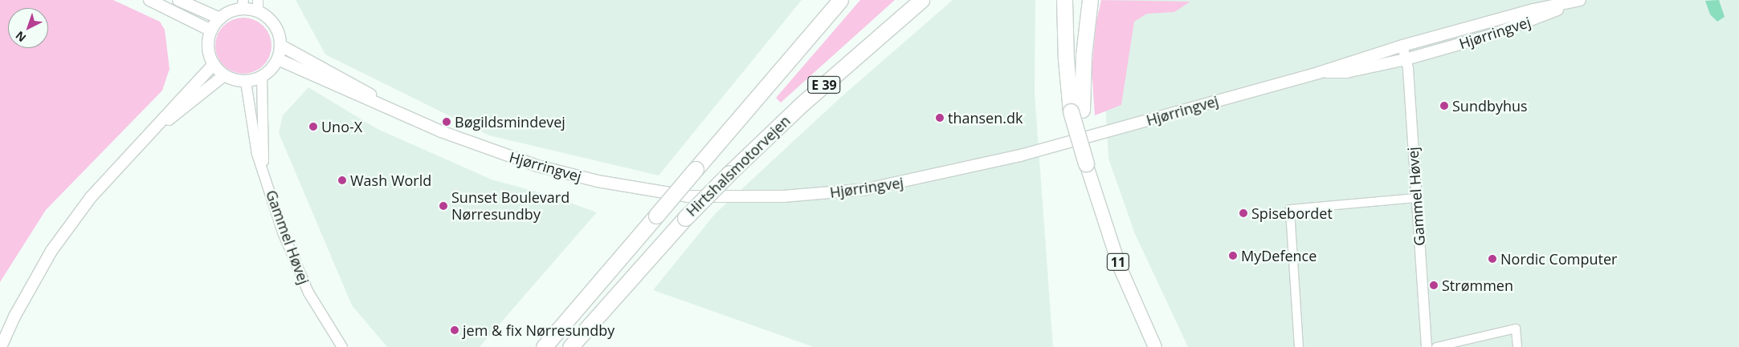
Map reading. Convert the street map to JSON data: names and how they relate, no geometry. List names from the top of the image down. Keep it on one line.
{"streets":{"highway":["E 39","Hirtshalsmotorvejen","11"],"main road":["Hjørringvej"],"street":["Gammel Høvej"]},"crossings":[["Hjørringvej","Gammel Høvej"]],"places":["Sundbyhus","thansen.dk","Bøgildsmindevej","Uno-X","Wash World","Sunset Boulevard Nørresundby","Spisebordet","MyDefence","Nordic Computer","Strømmen","jem & fix Nørresundby"],"north":"bottom left"}
